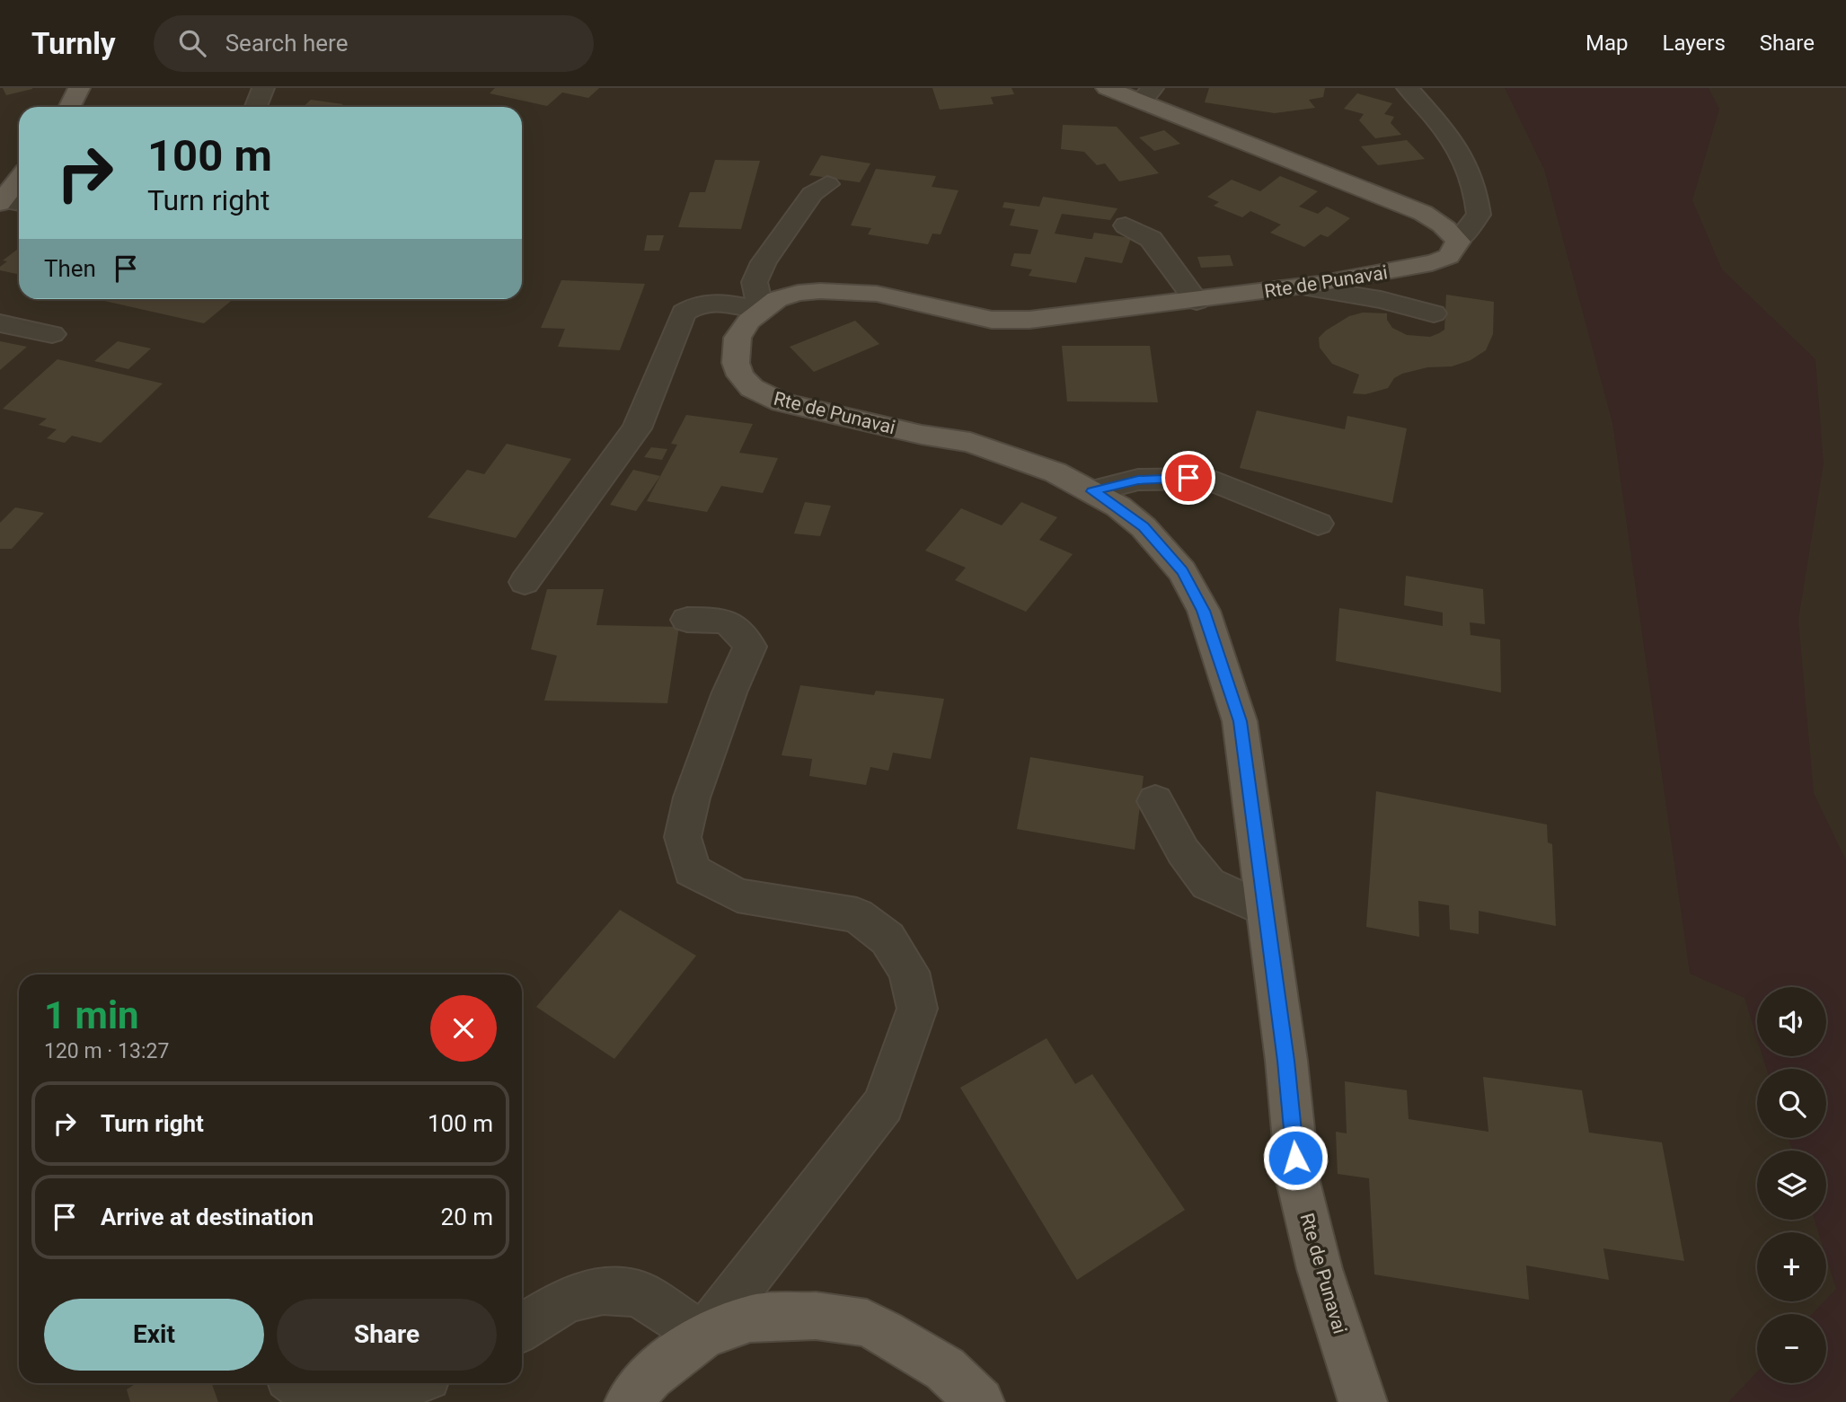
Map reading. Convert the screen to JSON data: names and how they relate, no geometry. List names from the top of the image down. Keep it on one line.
{"streets":{"main road":["Rte de Punavai"]},"page":{"header":"Turnly","search":"Search here","nav":["Map","Layers","Share"],"turn":["100 m","Turn right"],"then":"Then","heading":["1 min","120 m · 13:27"],"map_buttons":["+","−"],"list":[{"name":"Turn right","value":"100 m"},{"name":"Arrive at destination","value":"20 m"}],"buttons":["Exit","Share"]}}
